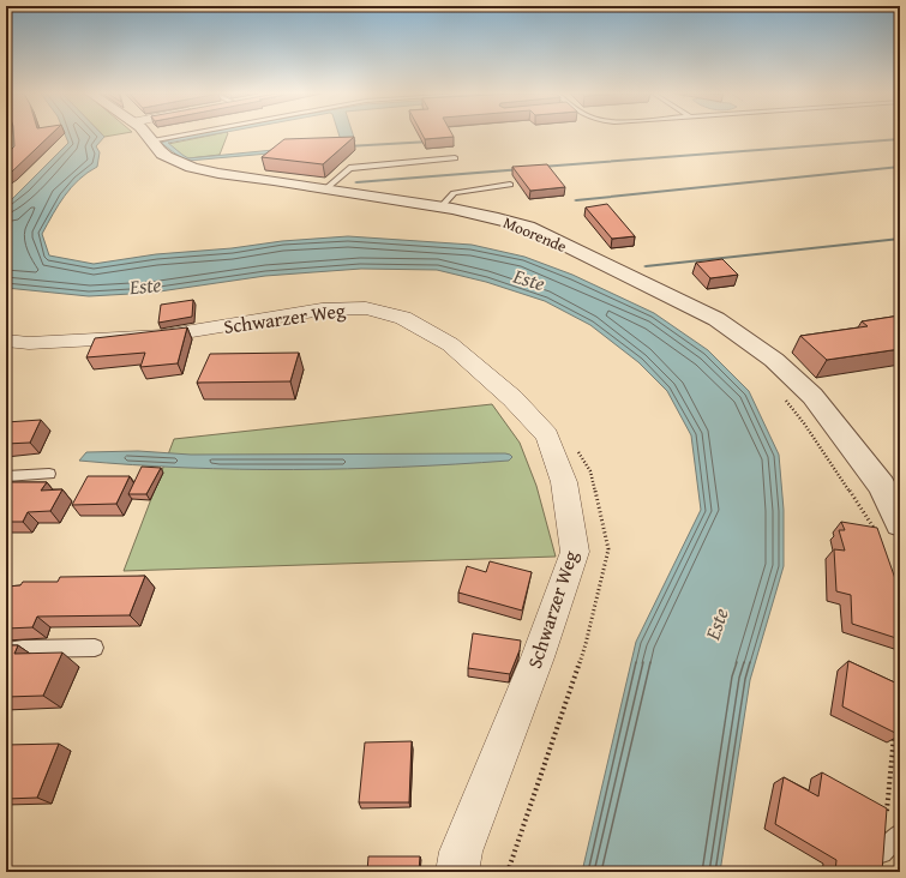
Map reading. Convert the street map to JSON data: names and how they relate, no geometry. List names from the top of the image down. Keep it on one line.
{"streets":{"street":["Moorende","Schwarzer Weg"]},"water":["Este"]}
